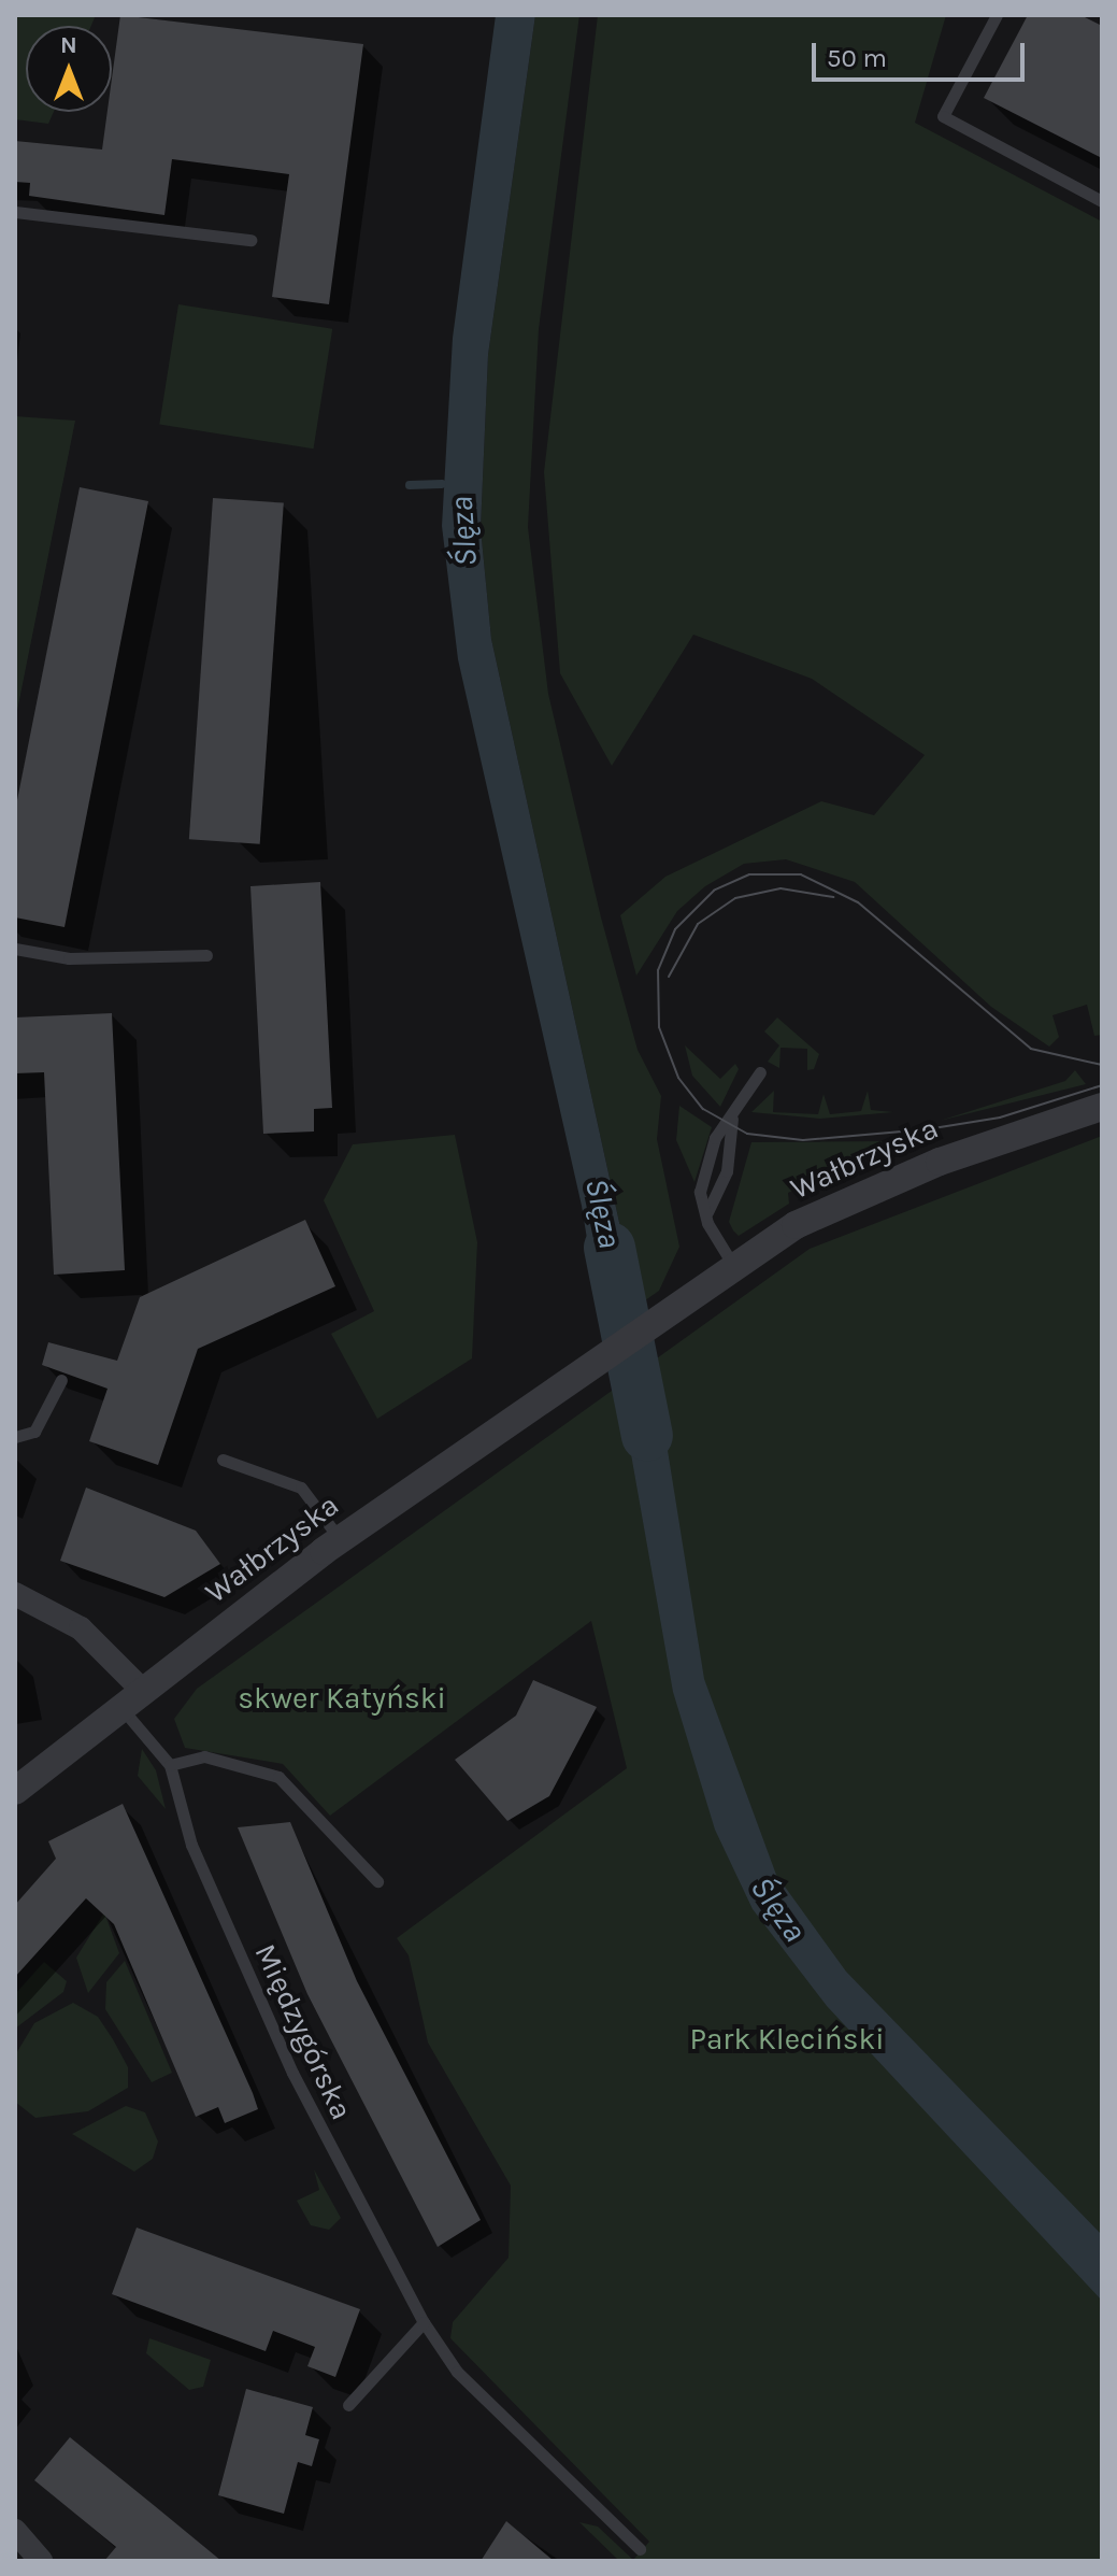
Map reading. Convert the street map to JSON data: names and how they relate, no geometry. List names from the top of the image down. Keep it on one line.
{"streets":{"street":["Wałbrzyska"],"lane":["Międzygórska"]},"crossings":[["Wałbrzyska","Międzygórska"]],"water":["Ślęza"],"parks":["skwer Katyński","Park Kleciński"],"scale_bar":"50 m","north":"top"}
